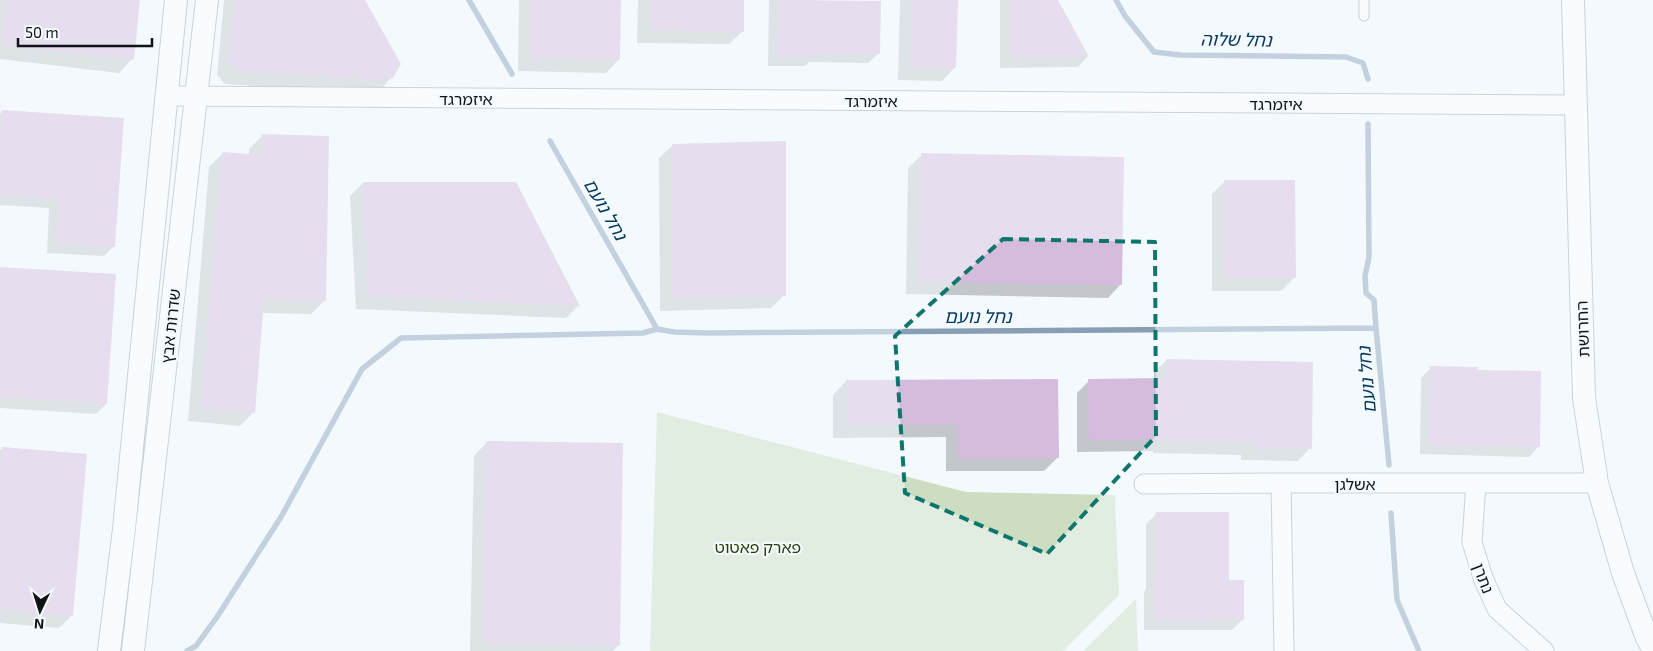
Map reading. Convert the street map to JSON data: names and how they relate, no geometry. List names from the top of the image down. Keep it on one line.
{"streets":{"street":["איזמרגד","שדרות אבץ","החרושת","אשלגן","נתרן"]},"crossings":[["איזמרגד","שדרות אבץ"],["איזמרגד","החרושת"],["החרושת","אשלגן"],["אשלגן","נתרן"]],"water":["נחל שלוה","נחל נועם"],"parks":["פארק פאטוט"],"scale_bar":"50 m","north":"bottom"}
